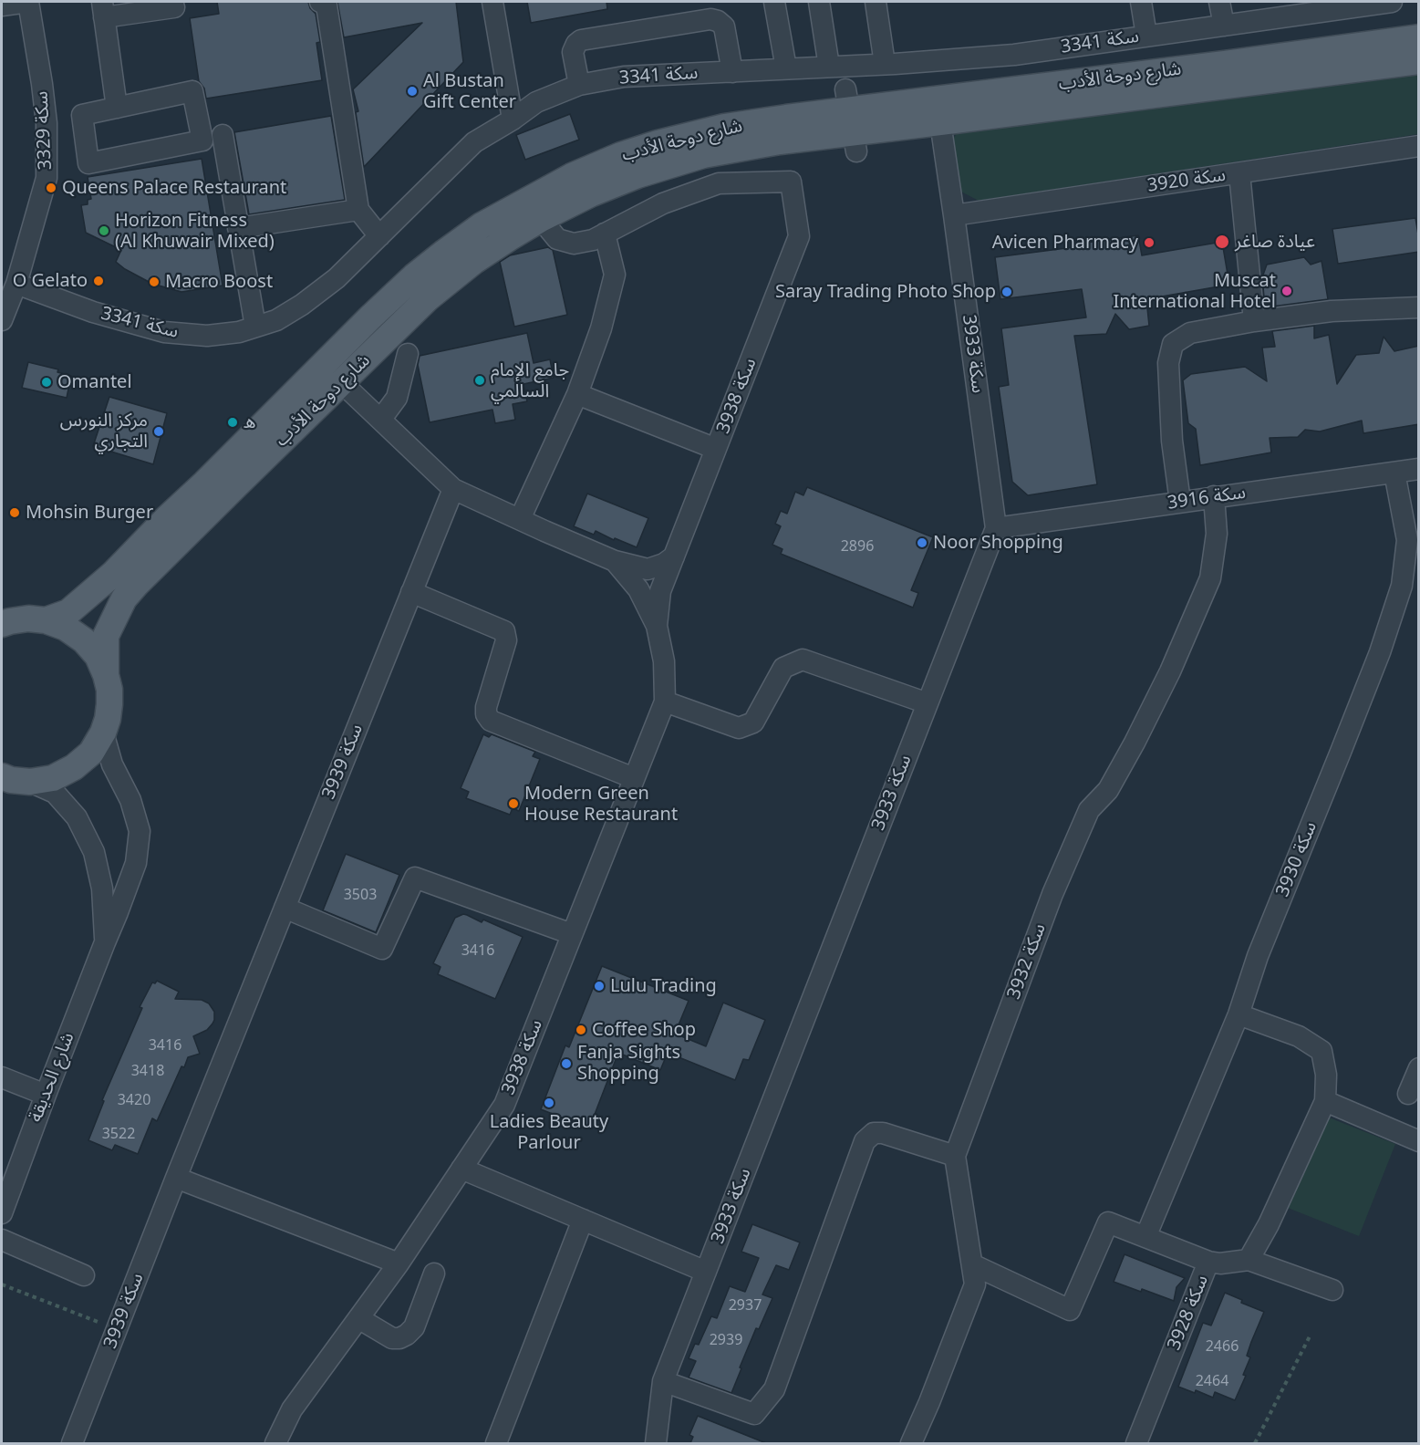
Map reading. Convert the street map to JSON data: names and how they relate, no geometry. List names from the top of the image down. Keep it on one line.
{"streets":{"main road":["شارع دوحة الأدب"],"street":["سكة 3341","سكة 3329","سكة 3920","سكة 3933","سكة 3938","سكة 3916","سكة 3939","سكة 3930","سكة 3932","شارع الحديقة","سكة 3928"]},"crossings":[["سكة 3341","سكة 3329"],["شارع دوحة الأدب","سكة 3933"],["سكة 3920","سكة 3933"],["سكة 3933","سكة 3916"],["سكة 3938","سكة 3939"],["سكة 3916","سكة 3930"],["سكة 3916","سكة 3932"]],"places":["Al Bustan Gift Center","Queens Palace Restaurant","Horizon Fitness (Al Khuwair Mixed)","عيادة صاغر","Avicen Pharmacy","O Gelato","Macro Boost","Muscat International Hotel","Saray Trading Photo Shop","جامع الإمام السالمي","Omantel","ه","مركز النورس التجاري","Mohsin Burger","Noor Shopping","Modern Green House Restaurant","Lulu Trading","Coffee Shop","Fanja Sights Shopping","Ladies Beauty Parlour"],"house_numbers":["2896","3503","3416","3416","3418","3420","3522","2937","2939","2466","2464"]}
